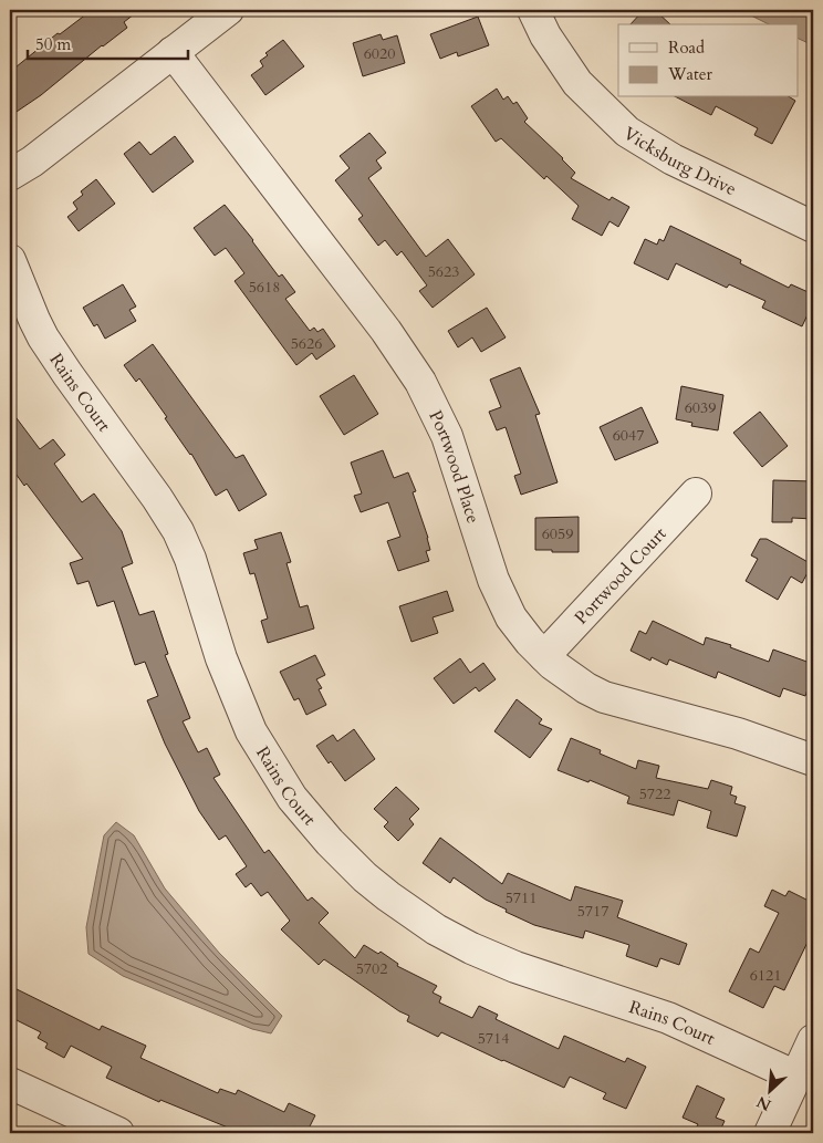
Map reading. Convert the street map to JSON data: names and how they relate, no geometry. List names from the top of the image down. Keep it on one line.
{"streets":{"street":["Vicksburg Drive","Rains Court","Portwood Place","Portwood Court"]},"crossings":[["Portwood Place","Portwood Court"]],"house_numbers":["6020","5623","5618","5626","6039","6047","6059","5722","5711","5717","5702","6121","5714"],"legend":["Road","Water"],"scale_bar":"50 m","north":"bottom left"}
